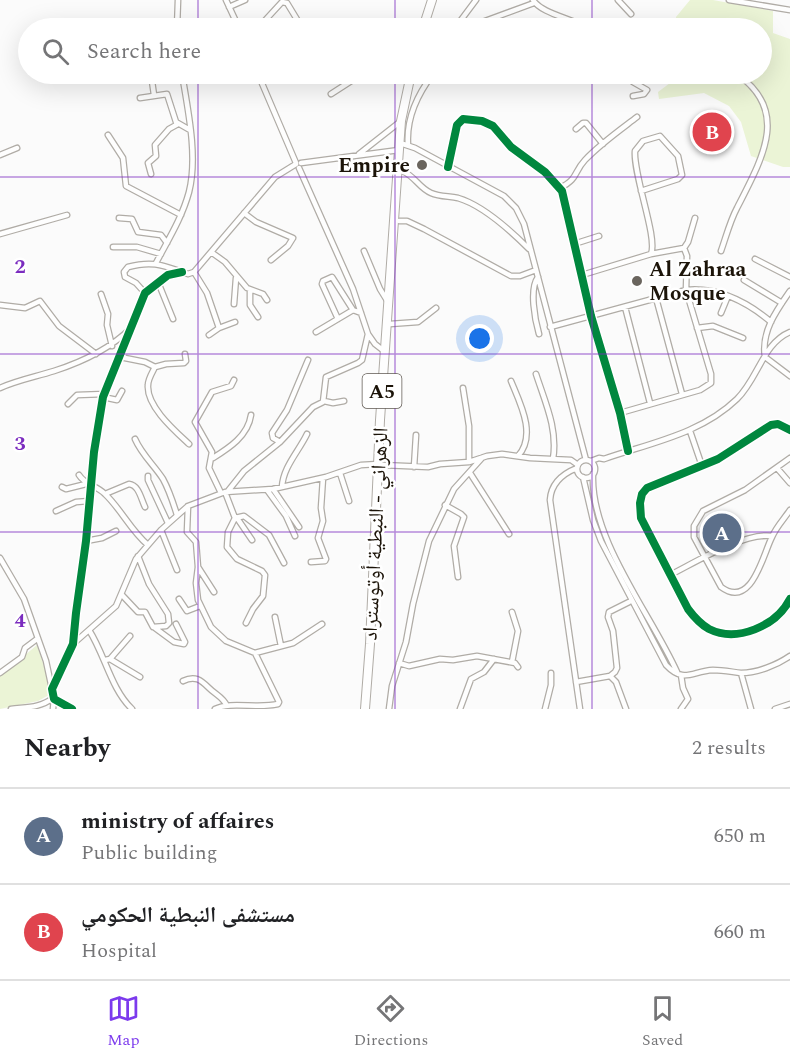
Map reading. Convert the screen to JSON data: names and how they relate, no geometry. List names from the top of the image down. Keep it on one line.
{"streets":{"highway":["A5","الزهراني - النبطية أوتوستراد"]},"places":["Empire","Al Zahraa Mosque"],"page":{"search":"Search here","pins":["B","A"],"heading":["Nearby","2 results"],"list":[{"mark":"A","name":"ministry of affaires","note":"Public building","value":"650 m"},{"mark":"B","name":"مستشفى النبطية الحكومي","note":"Hospital","value":"660 m"}],"nav":["Map","Directions","Saved"]},"grid":{"rows":["2","3","4"]}}
